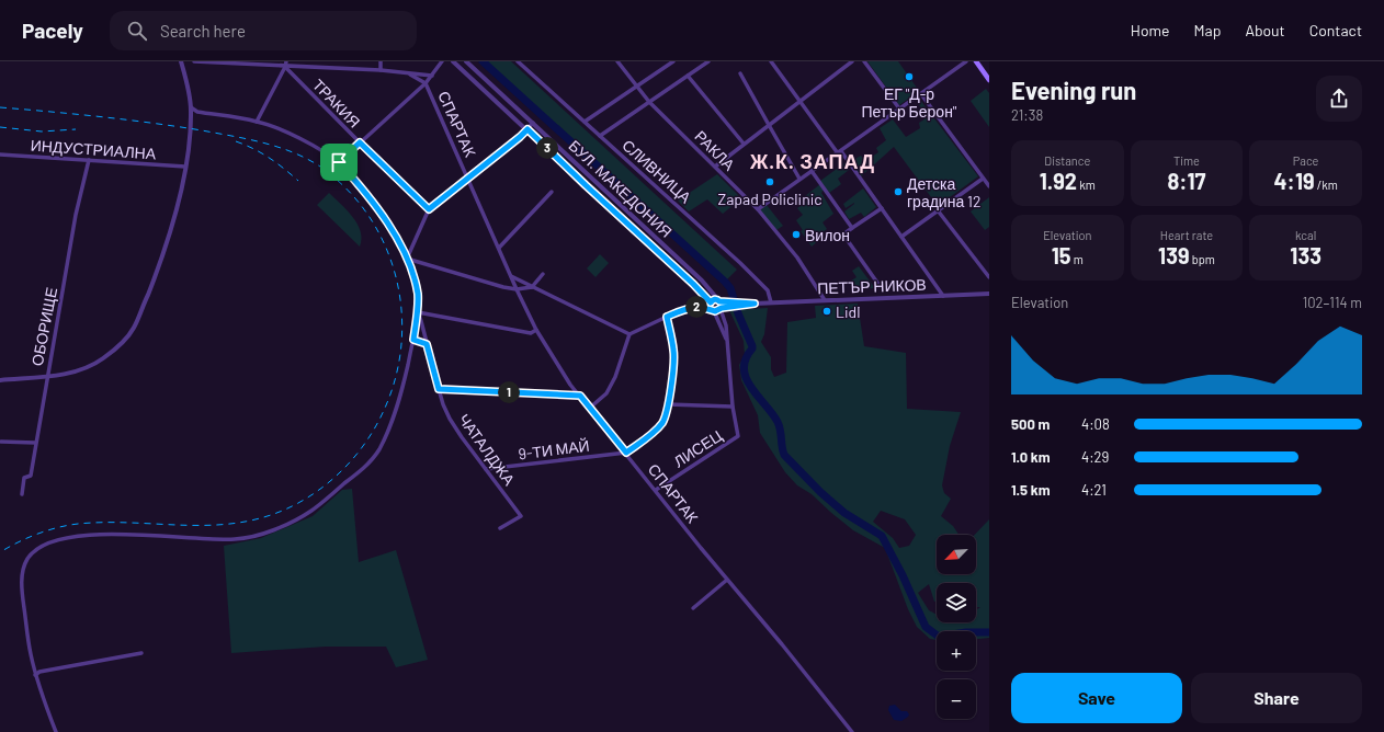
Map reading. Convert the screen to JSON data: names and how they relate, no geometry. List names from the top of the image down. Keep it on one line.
{"streets":{"street":["ТРАКИЯ","СПАРТАК","ИНДУСТРИАЛНА","РАКЛА","СЛИВНИЦА","БУЛ. МАКЕДОНИЯ","ПЕТЪР НИКОВ","ОБОРИЩЕ","ЛИСЕЦ","ЧАТАЛДЖА","9-ТИ МАЙ"]},"crossings":[["СПАРТАК","ЛИСЕЦ"],["СПАРТАК","9-ТИ МАЙ"],["ИНДУСТРИАЛНА","ОБОРИЩЕ"],["РАКЛА","ПЕТЪР НИКОВ"],["СЛИВНИЦА","ПЕТЪР НИКОВ"],["БУЛ. МАКЕДОНИЯ","ЛИСЕЦ"],["ЧАТАЛДЖА","9-ТИ МАЙ"]],"districts":["Ж.К. ЗАПАД"],"places":["ЕГ \"Д-р Петър Берон\"","Zapad Policlinic","Детска градина 12","Вилон","Lidl"],"north":"bottom left","page":{"header":"Pacely","search":"Search here","nav":["Home","Map","About","Contact"],"heading":["Evening run","21:38"],"stats":[["Distance","1.92 km"],["Time","8:17"],["Pace","4:19 /km"],["Elevation","15 m"],["Heart rate","139 bpm"],["kcal","133"]],"pins":["3","2","1"],"chart":["Elevation","102–114 m"],"list":[{"name":"500 m","note":"4:08"},{"name":"1.0 km","note":"4:29"},{"name":"1.5 km","note":"4:21"}],"map_buttons":["+","−"],"buttons":["Save","Share"]}}
